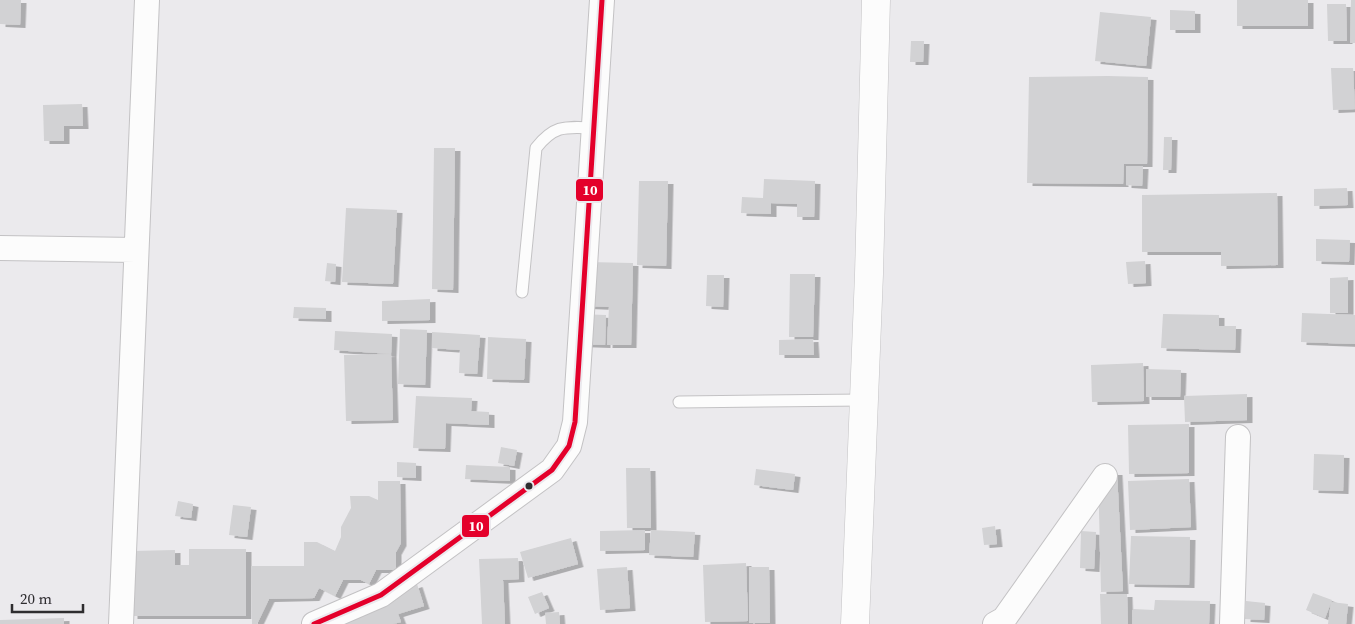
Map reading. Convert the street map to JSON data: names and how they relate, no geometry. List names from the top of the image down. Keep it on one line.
{"lines":["transit line 10"],"scale_bar":"20 m"}
